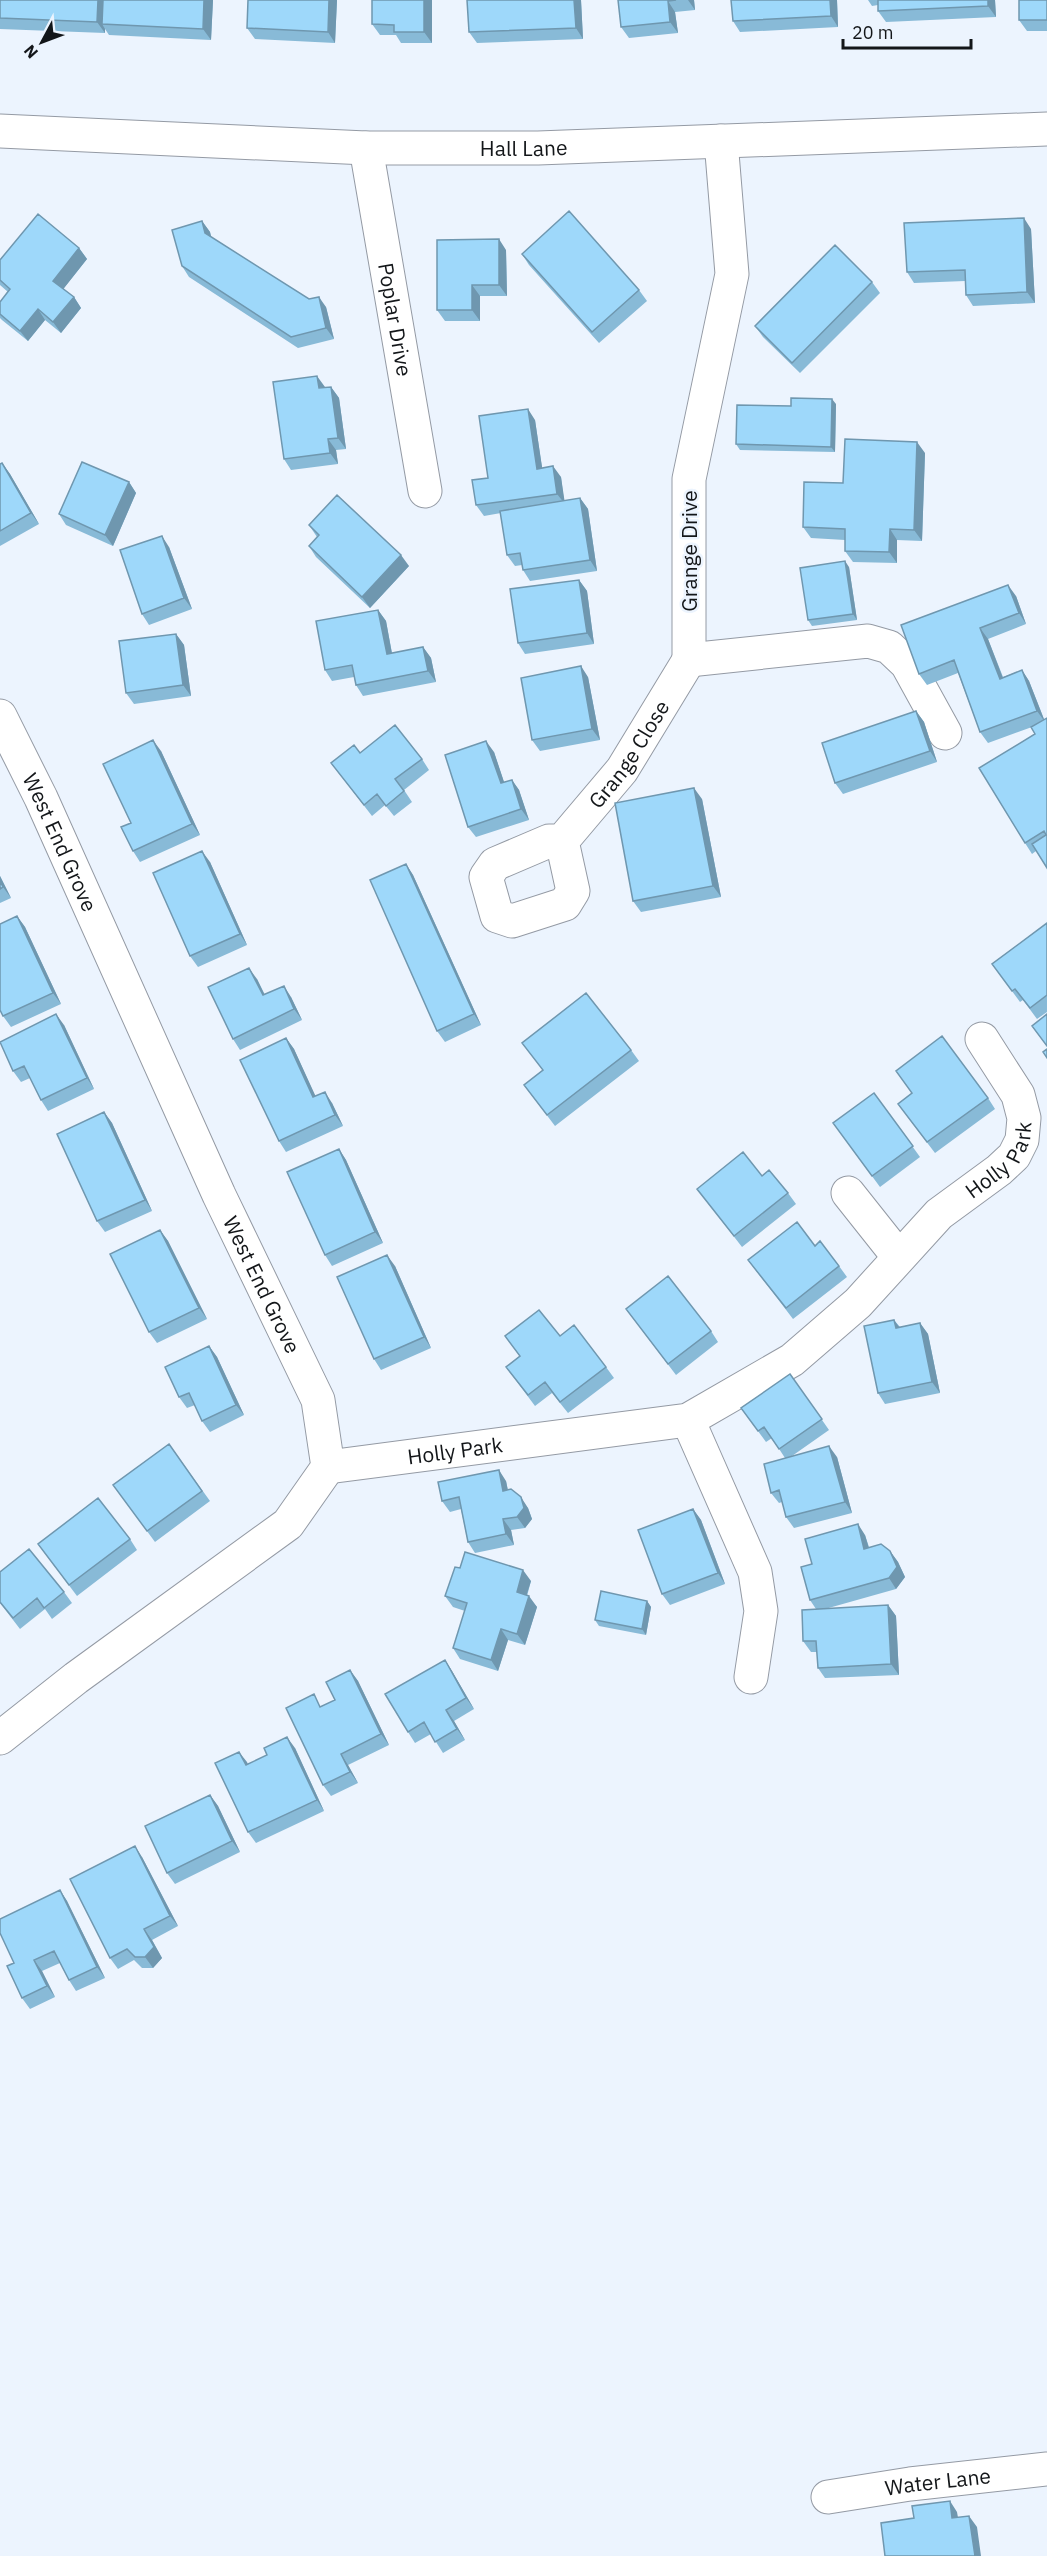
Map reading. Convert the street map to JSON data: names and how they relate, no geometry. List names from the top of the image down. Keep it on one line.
{"streets":{"street":["Hall Lane","Poplar Drive","Grange Drive","Grange Close","West End Grove","Holly Park","Water Lane"]},"crossings":[["Hall Lane","Poplar Drive"],["Hall Lane","Grange Drive"],["Grange Drive","Grange Close"],["West End Grove","Holly Park"]],"scale_bar":"20 m","north":"bottom left"}
